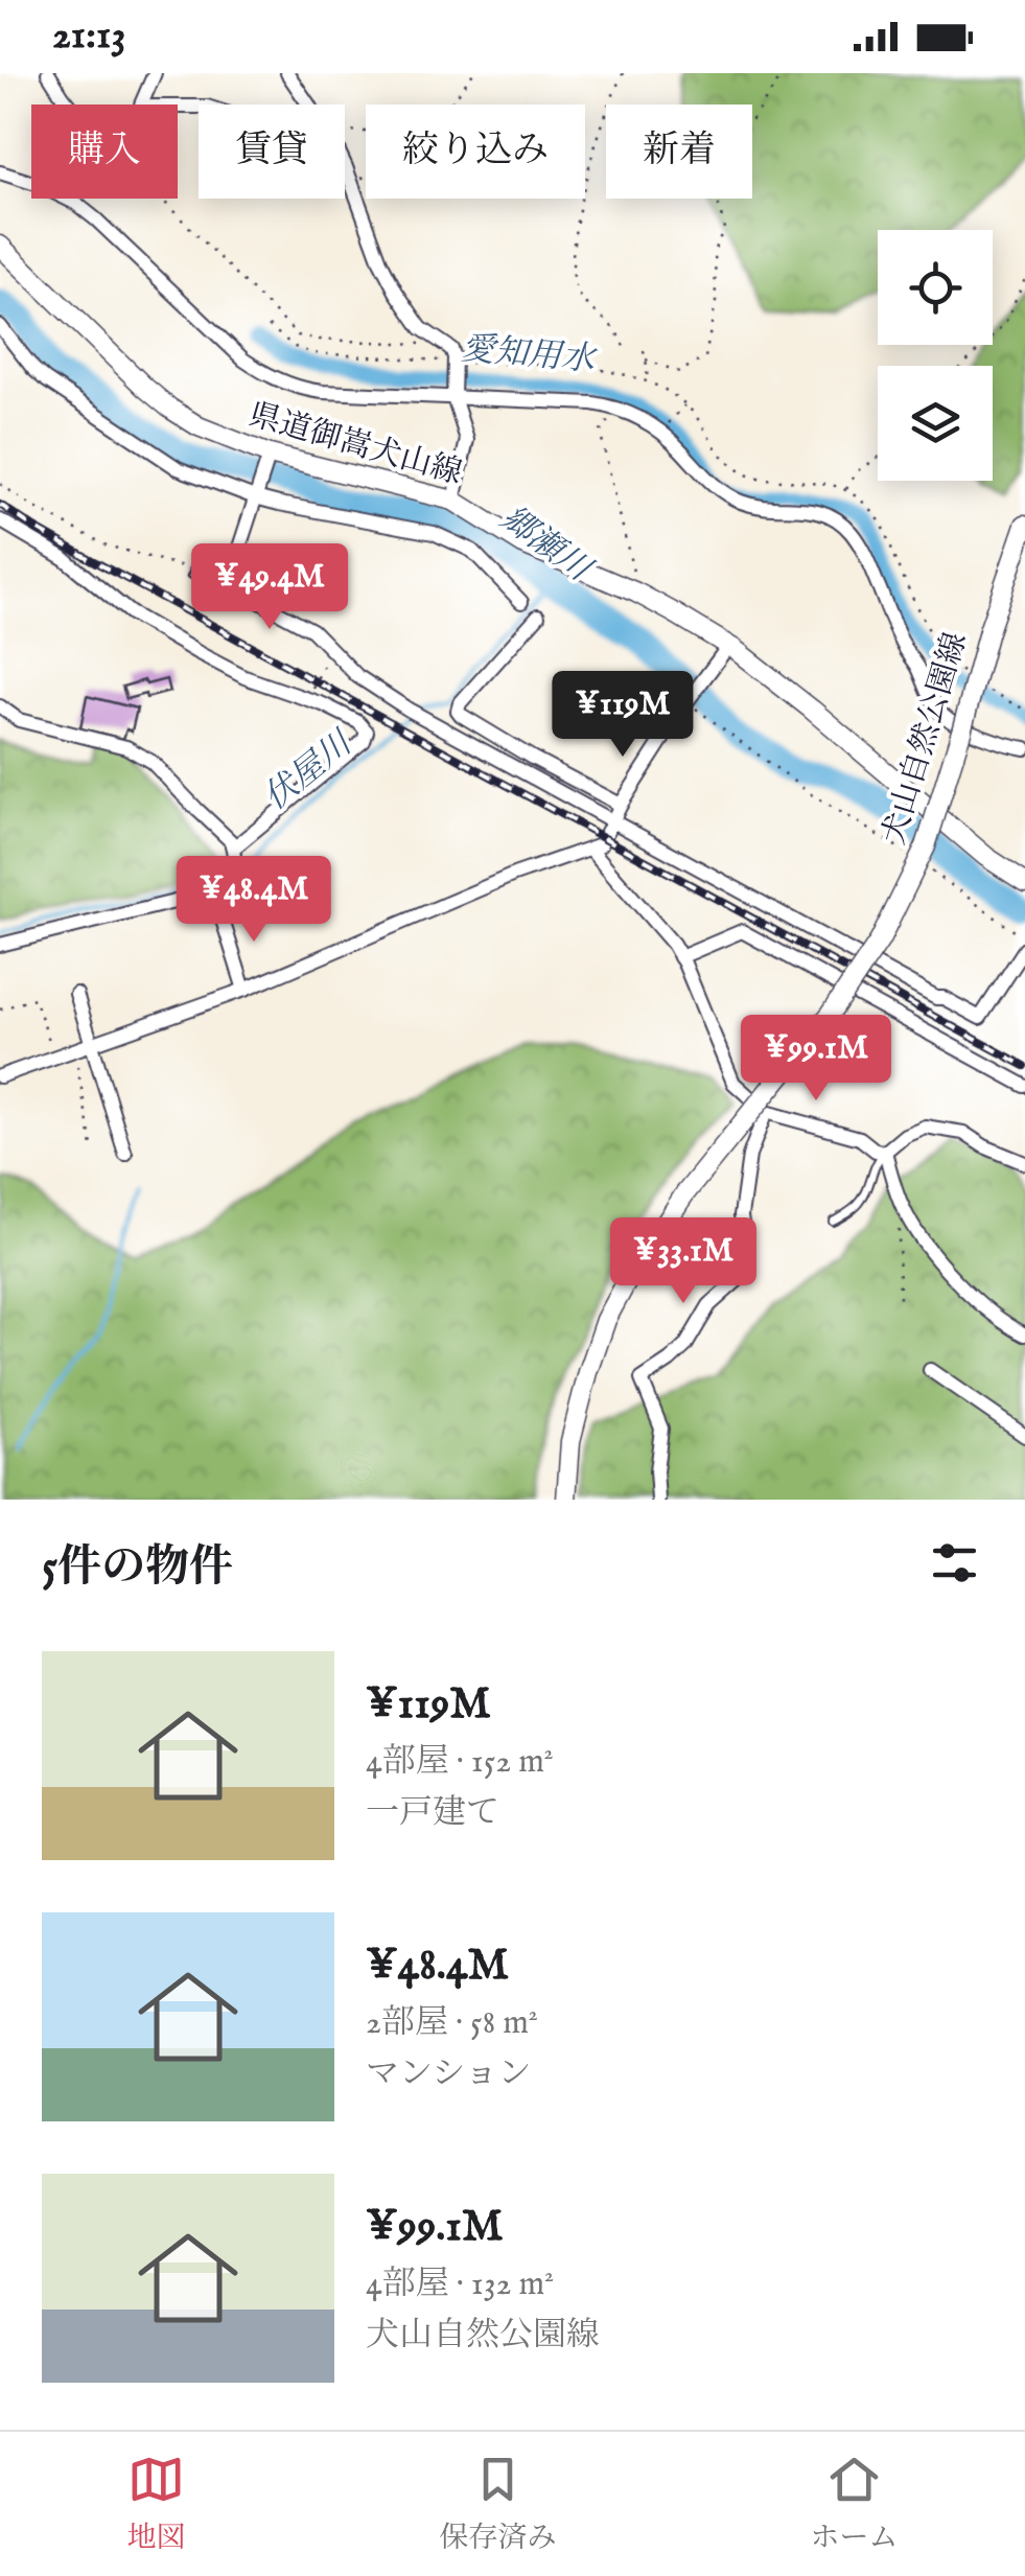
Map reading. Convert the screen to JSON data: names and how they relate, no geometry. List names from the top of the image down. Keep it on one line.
{"streets":{"main road":["県道御嵩犬山線","犬山自然公園線"]},"water":["愛知用水","郷瀬川","伏屋川"],"page":{"status":"21:13","chip":["購入","賃貸","絞り込み","新着"],"price":["¥49.4M","¥119M","¥48.4M","¥99.1M","¥33.1M"],"heading":"5件の物件","list":[{"name":"¥119M","note":"4部屋 · 152 m² · 一戸建て"},{"name":"¥48.4M","note":"2部屋 · 58 m² · マンション"},{"name":"¥99.1M","note":"4部屋 · 132 m² · 犬山自然公園線"}],"tabs":["地図","保存済み","ホーム"]}}
